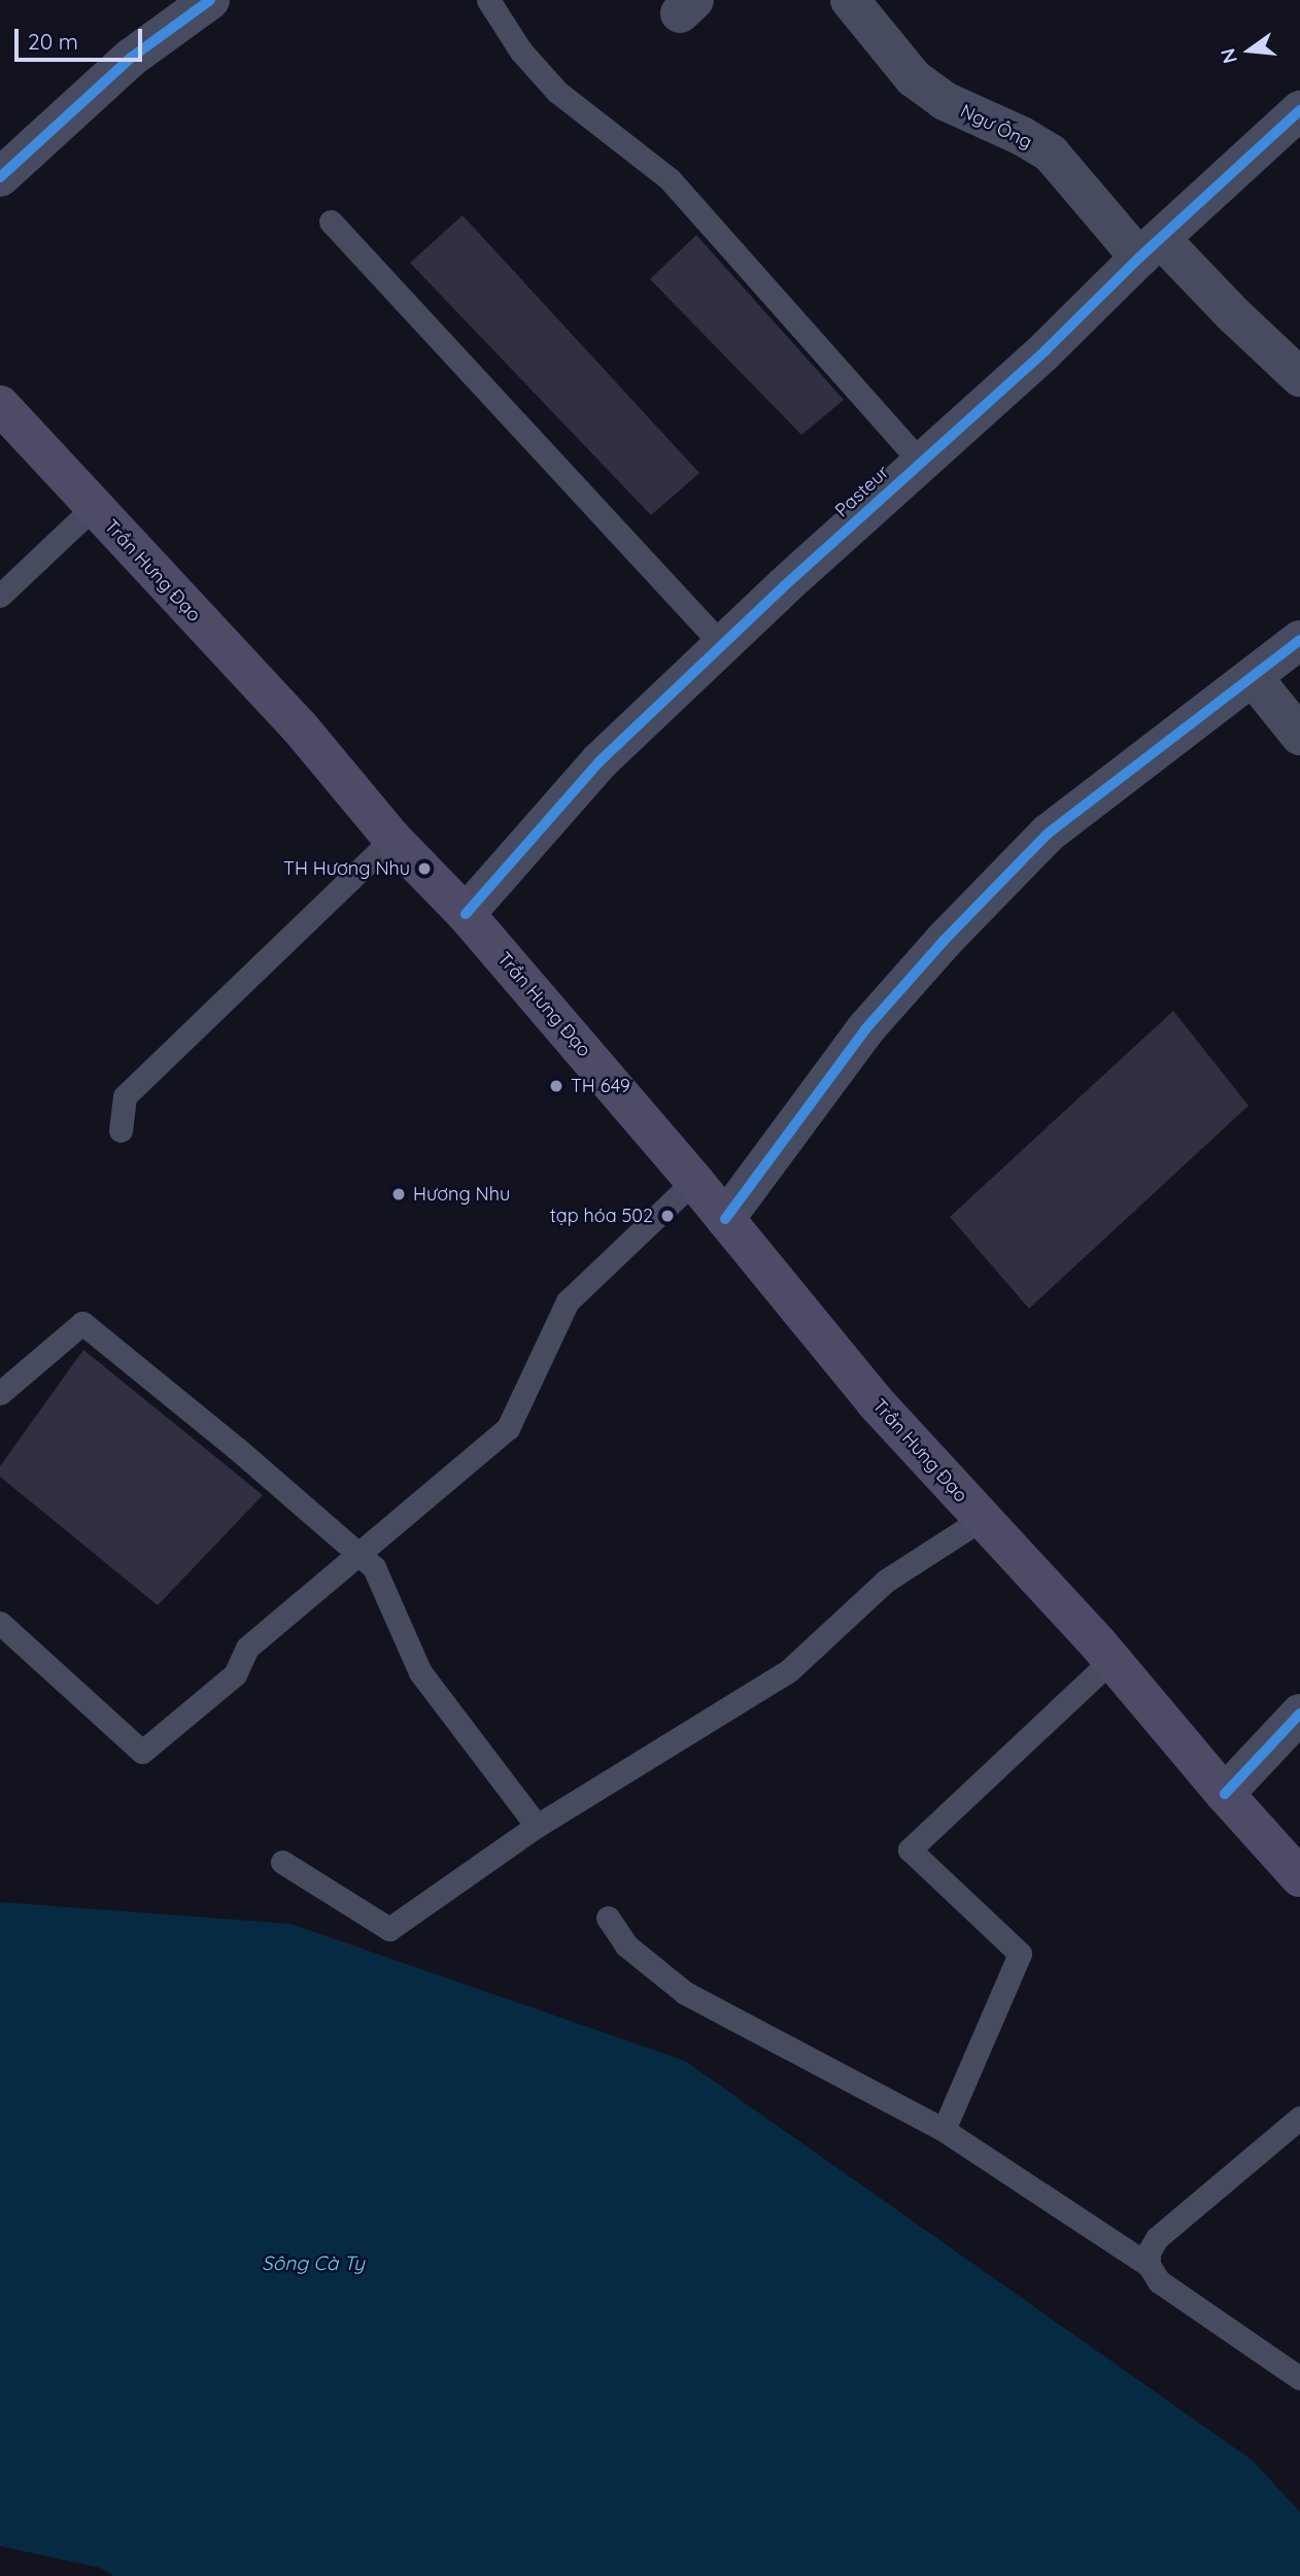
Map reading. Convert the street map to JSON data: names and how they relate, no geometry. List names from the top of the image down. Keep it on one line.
{"streets":{"main road":["Trần Hưng Đạo"],"street":["Ngư Ông","Pasteur"]},"crossings":[["Ngư Ông","Pasteur"],["Pasteur","Trần Hưng Đạo"]],"water":["Sông Cà Ty"],"places":["TH Hương Nhu","TH 649","Hương Nhu","tạp hóa 502"],"scale_bar":"20 m","north":"left"}
